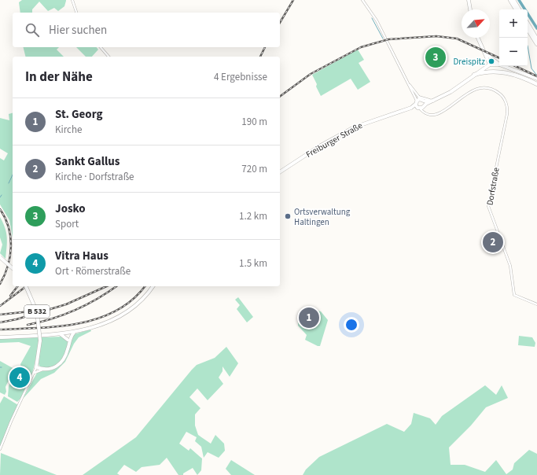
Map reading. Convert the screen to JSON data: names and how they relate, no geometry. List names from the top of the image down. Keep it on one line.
{"streets":{"main road":["Freiburger Straße","B 532"],"street":["Dorfstraße"]},"places":["Dreispitz","Ortsverwaltung Haltingen"],"north":"top right","page":{"map_buttons":["+","−"],"search":"Hier suchen","pins":["3","2","1","4"],"heading":["In der Nähe","4 Ergebnisse"],"list":[{"mark":"1","name":"St. Georg","note":"Kirche","value":"190 m"},{"mark":"2","name":"Sankt Gallus","note":"Kirche · Dorfstraße","value":"720 m"},{"mark":"3","name":"Josko","note":"Sport","value":"1.2 km"},{"mark":"4","name":"Vitra Haus","note":"Ort · Römerstraße","value":"1.5 km"}]}}
